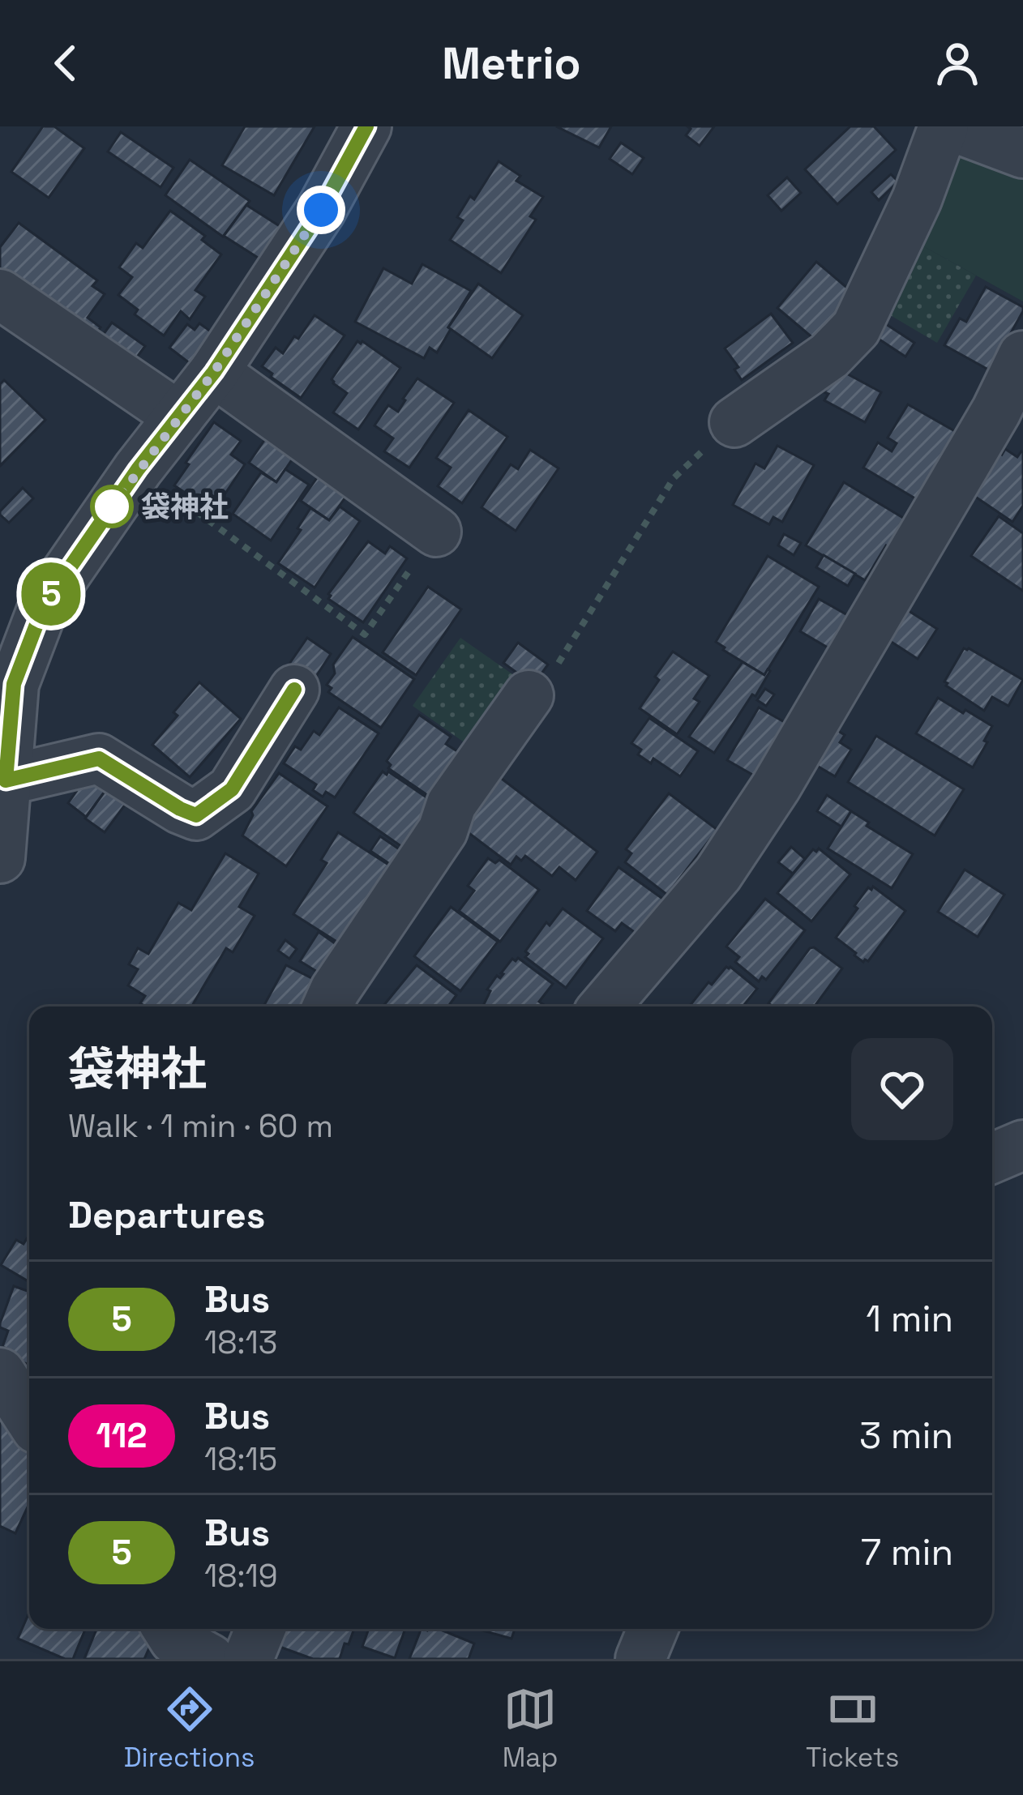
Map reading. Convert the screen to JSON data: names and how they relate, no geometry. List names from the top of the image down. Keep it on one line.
{"places":["袋神社"],"lines":["bus line 5"],"page":{"header":"Metrio","on_map":"5","heading":[["袋神社","Walk · 1 min · 60 m"],"Departures"],"list":[{"mark":"5","name":"Bus","note":"18:13","value":"1 min"},{"mark":"112","name":"Bus","note":"18:15","value":"3 min"},{"mark":"5","name":"Bus","note":"18:19","value":"7 min"}],"tabs":["Directions","Map","Tickets"]}}
